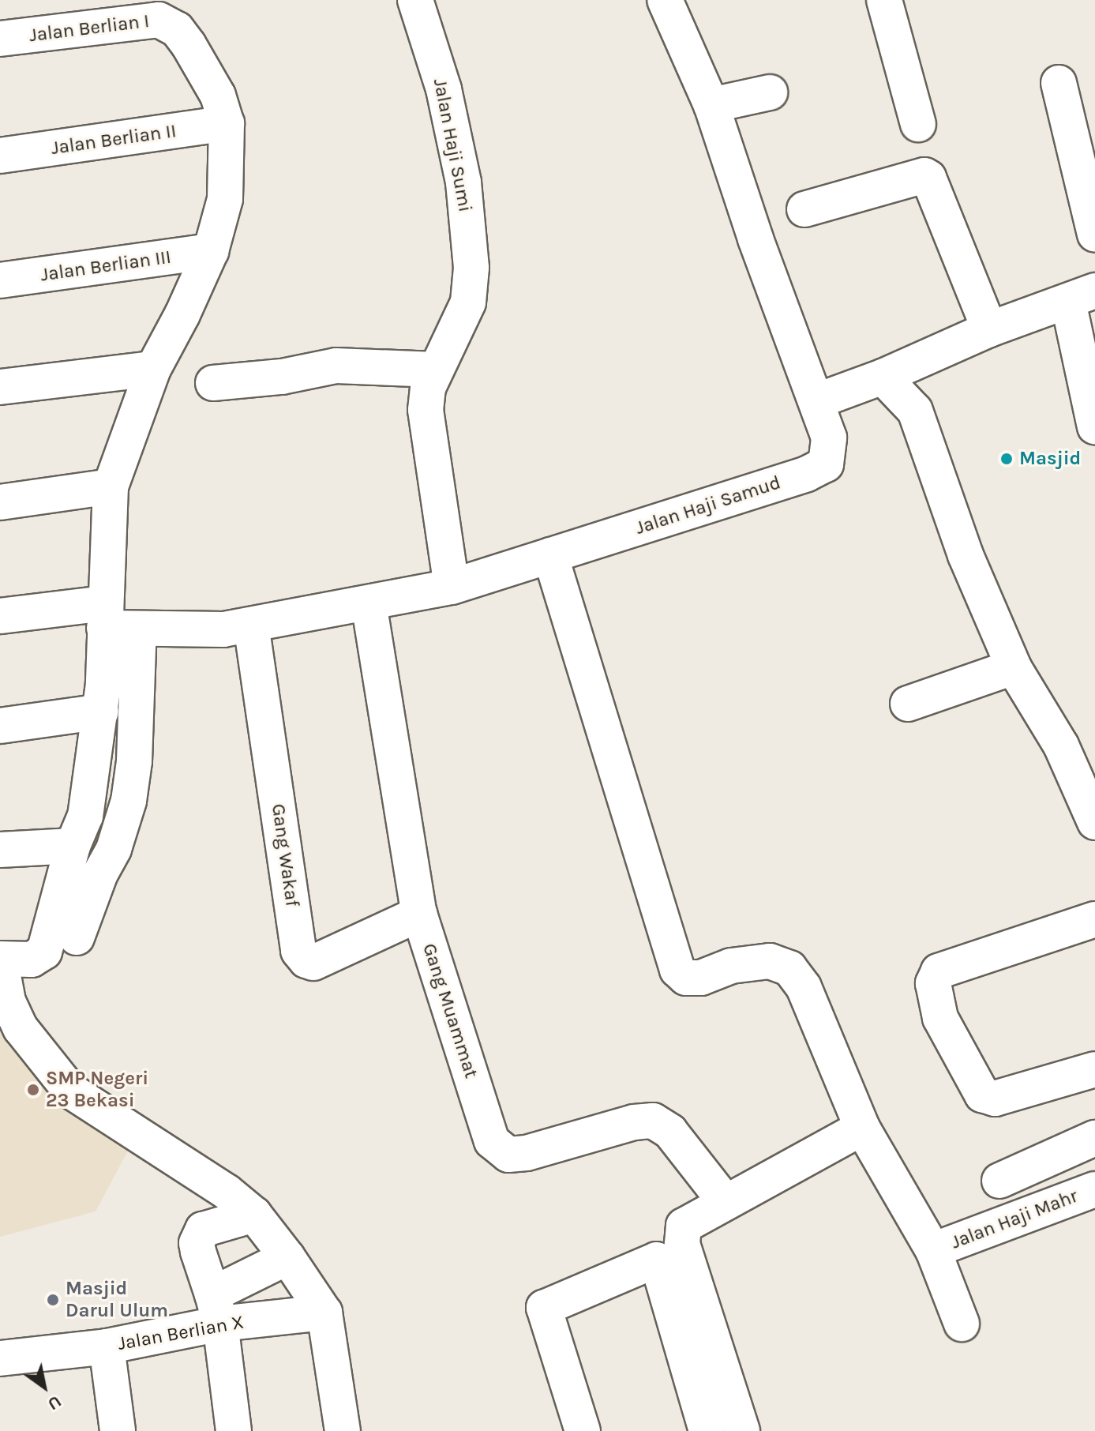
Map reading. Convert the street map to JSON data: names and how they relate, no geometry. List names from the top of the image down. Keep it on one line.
{"streets":{"street":["Jalan Berlian I","Jalan Berlian II","Jalan Haji Sumi","Jalan Berlian III","Jalan Haji Samud","Gang Wakaf","Gang Muammat","Jalan Haji Mahr","Jalan Berlian X"]},"crossings":[["Jalan Berlian I","Jalan Berlian II"],["Jalan Haji Sumi","Jalan Haji Samud"],["Jalan Haji Samud","Gang Wakaf"],["Jalan Haji Samud","Gang Muammat"],["Gang Wakaf","Gang Muammat"]],"places":["Masjid","SMP Negeri 23 Bekasi","Masjid Darul Ulum"],"north":"bottom right"}
